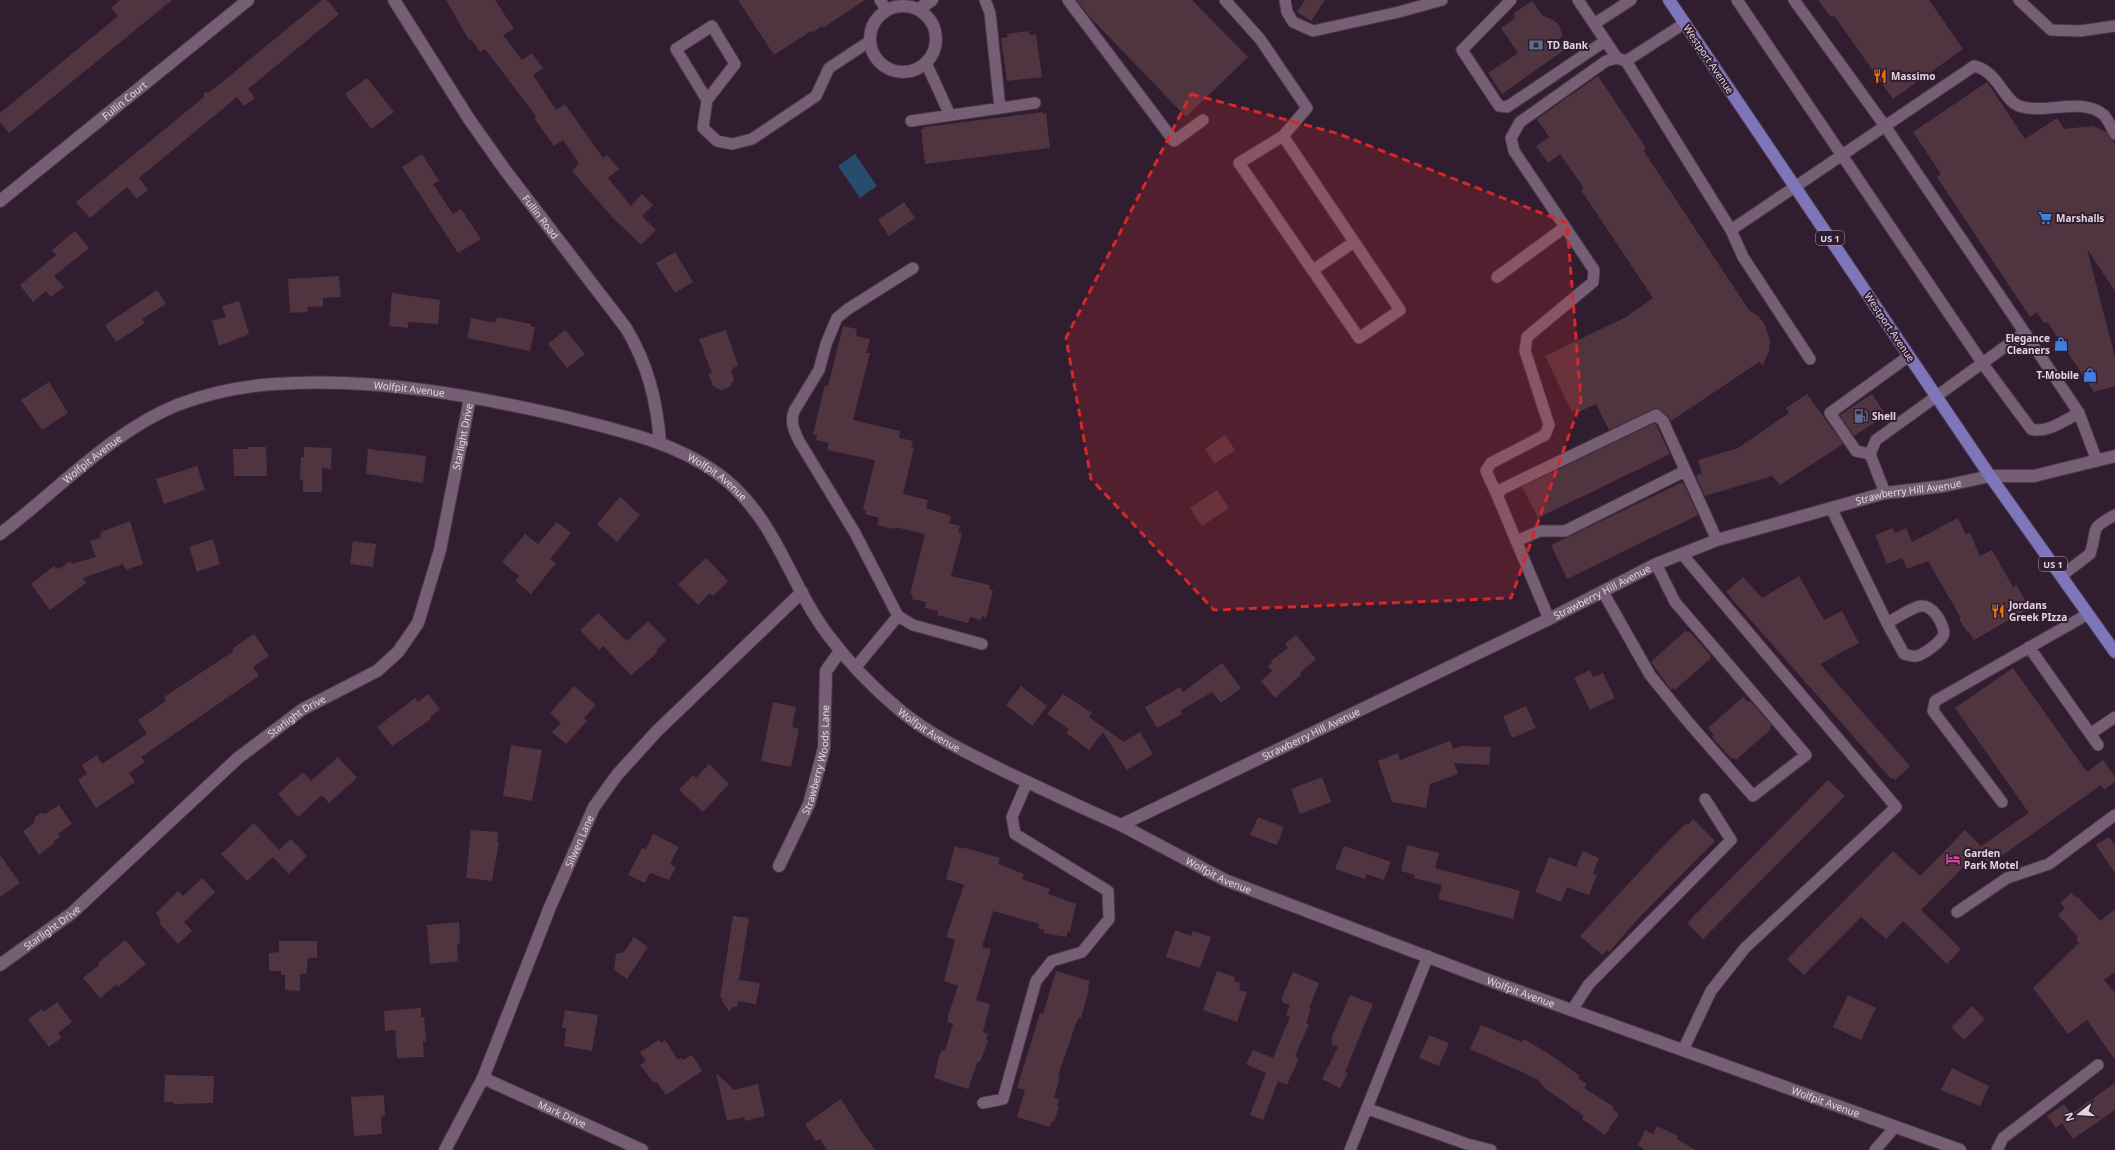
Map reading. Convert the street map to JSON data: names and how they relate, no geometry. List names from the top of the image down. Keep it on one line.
{"streets":{"main road":["Westport Avenue","US 1"],"street":["Fullin Court","Fullin Road","Wolfpit Avenue","Starlight Drive","Strawberry Hill Avenue","Strawberry Woods Lane","Silwen Lane","Mark Drive"]},"crossings":[["Westport Avenue","Strawberry Hill Avenue"],["Fullin Road","Wolfpit Avenue"],["Wolfpit Avenue","Starlight Drive"],["Wolfpit Avenue","Strawberry Hill Avenue"],["Wolfpit Avenue","Strawberry Woods Lane"],["Wolfpit Avenue","Silwen Lane"],["Silwen Lane","Mark Drive"]],"places":{"bank":["TD Bank"],"restaurant":["Massimo","Jordans Greek PIzza"],"supermarket":["Marshalls"],"shop":["Elegance Cleaners","T-Mobile"],"fuel station":["Shell"],"hotel":["Garden Park Motel"]},"north":"left"}
